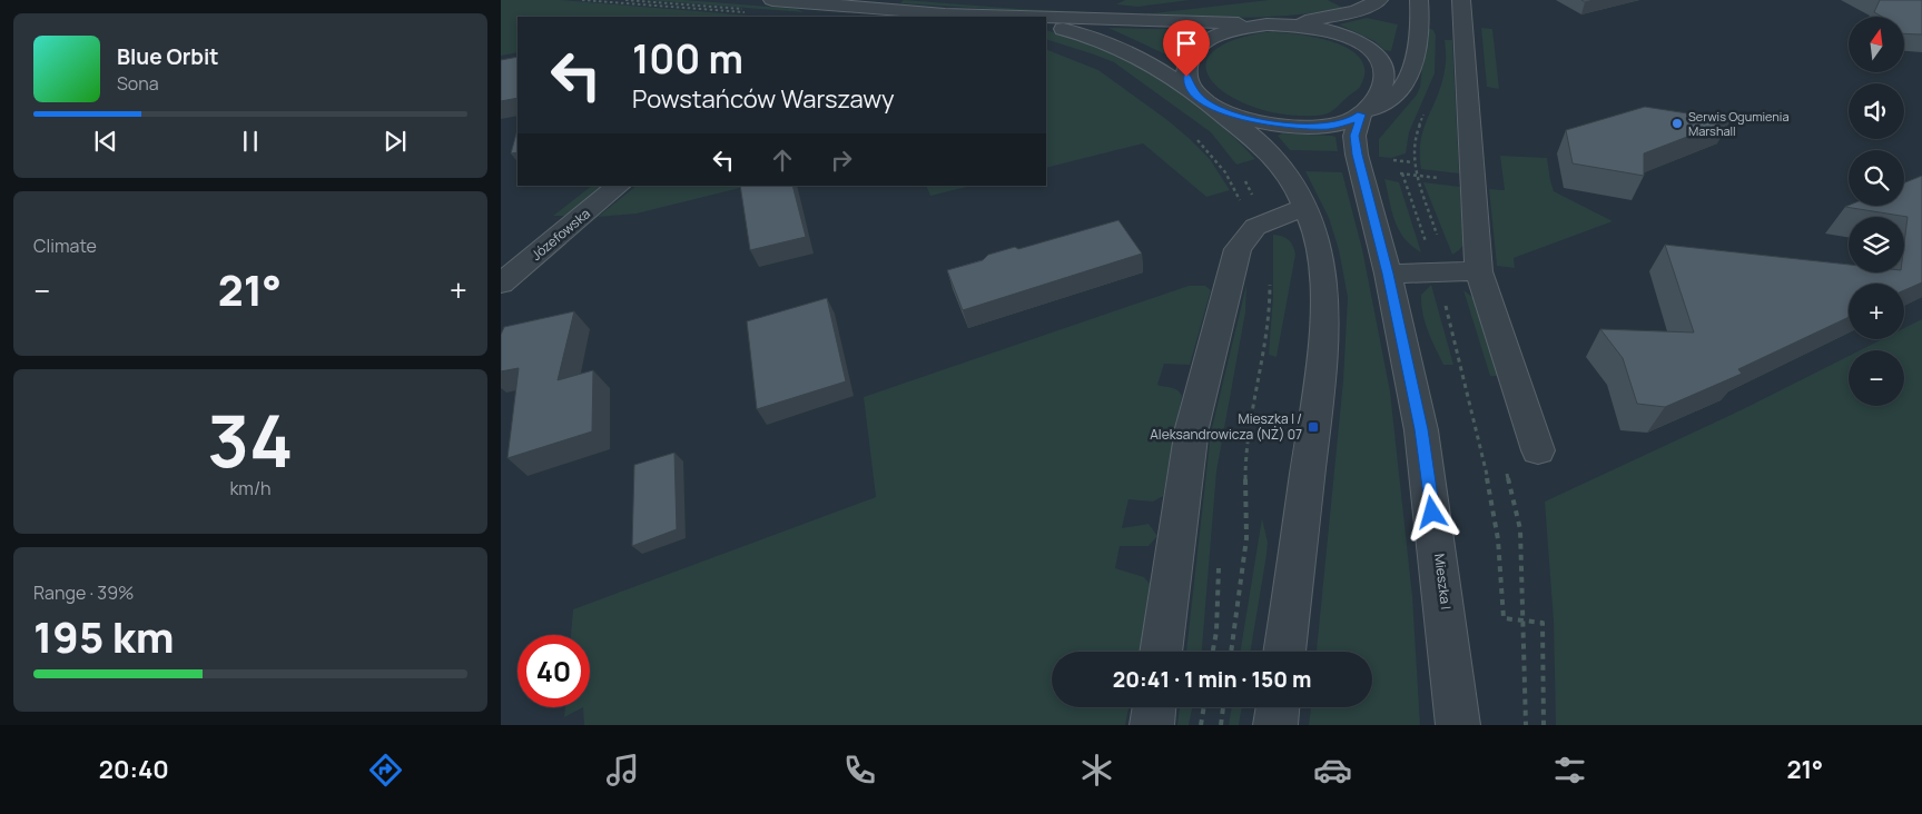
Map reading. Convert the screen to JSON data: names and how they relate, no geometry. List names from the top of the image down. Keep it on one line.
{"streets":{"street":["Józefowska","Mieszka I"]},"places":{"other":["Serwis Ogumienia Marshall"],"transit":["Mieszka I / Aleksandrowicza (NŻ) 07"]},"north":"top","page":{"map_buttons":["+","−"],"turn":["100 m","Powstańców Warszawy"],"song":["Blue Orbit","Sona"],"tile":["Climate",["34","km/h"],["Range · 39%","195 km"]],"heat":["−","21°","+"],"limit":"40","trip":"20:41 · 1 min · 150 m","tabs":["20:40","21°"]}}
